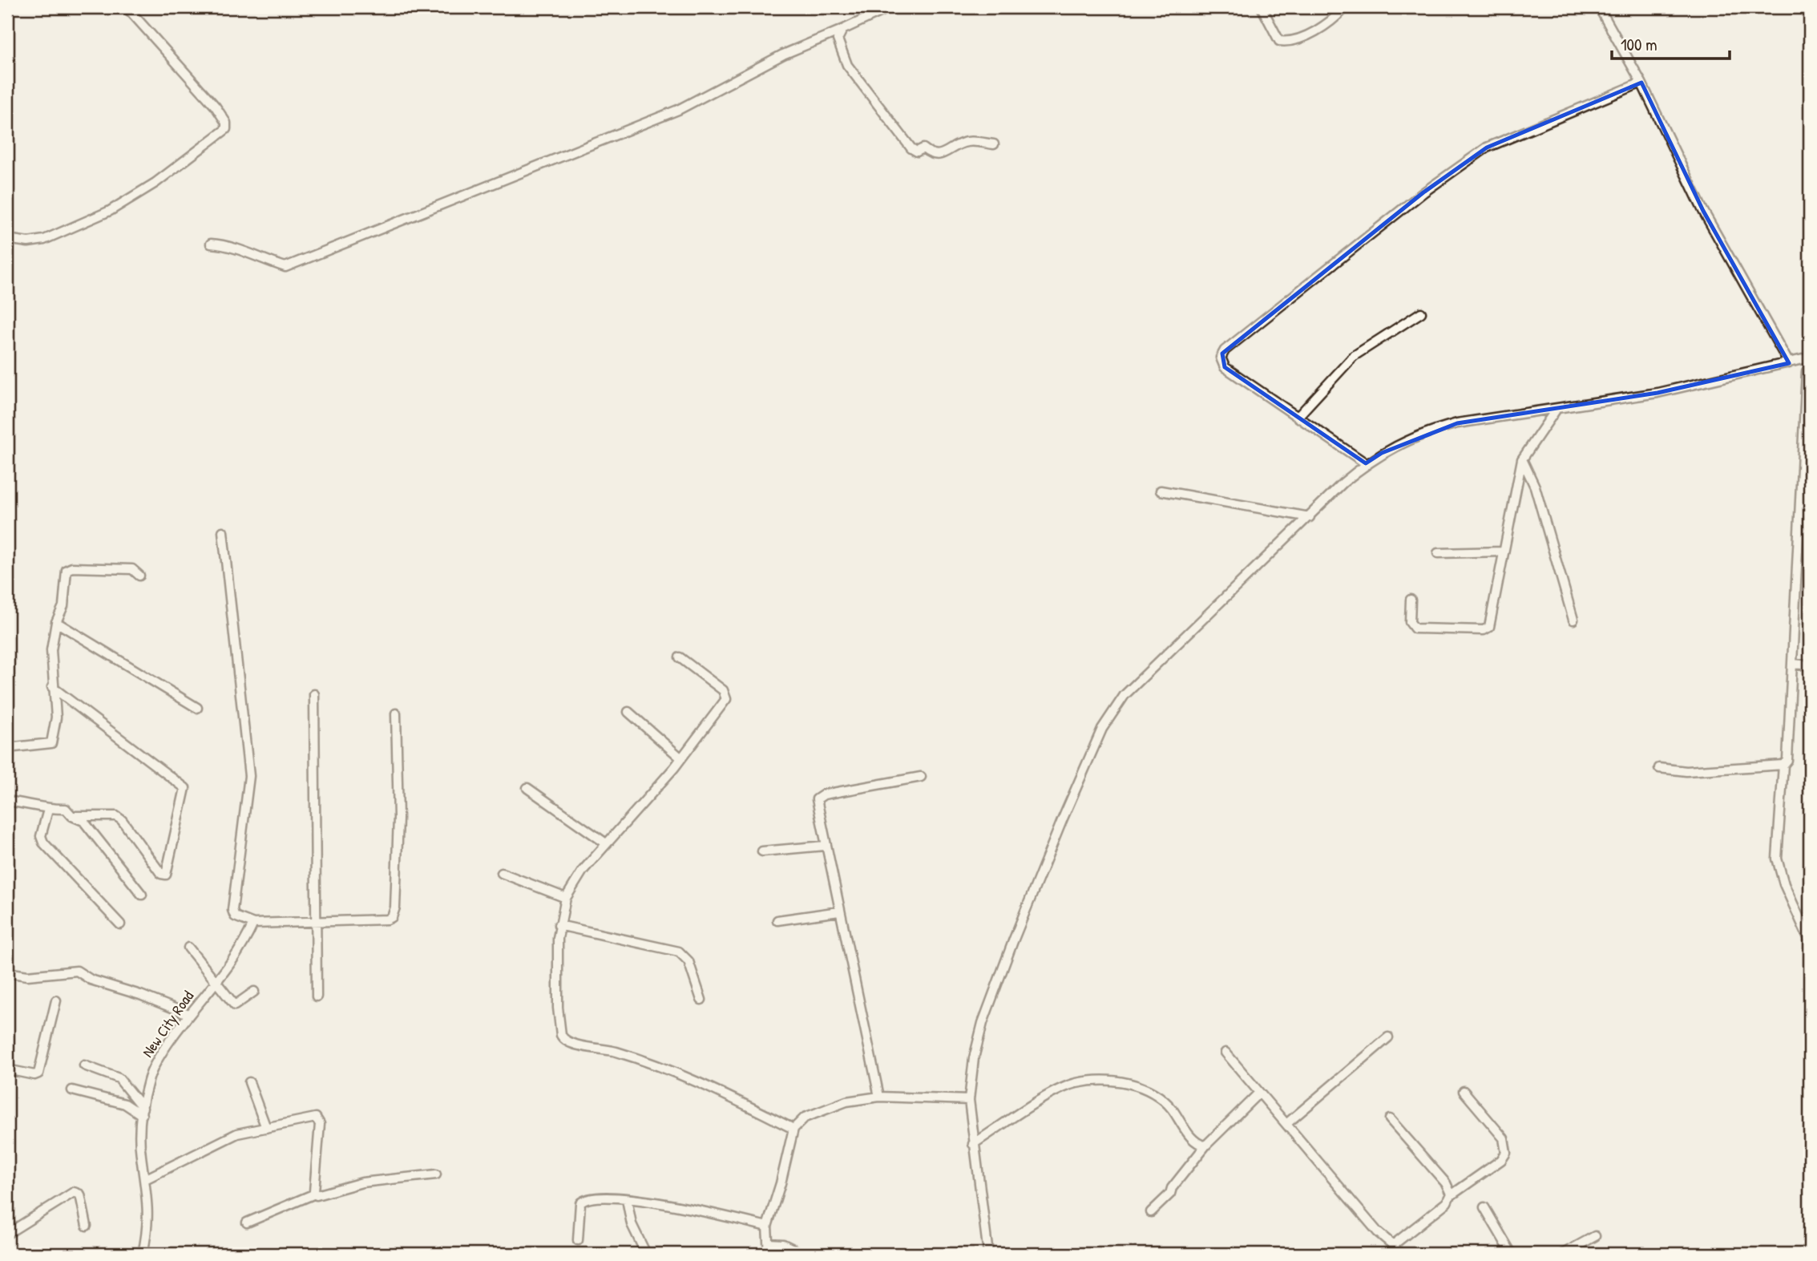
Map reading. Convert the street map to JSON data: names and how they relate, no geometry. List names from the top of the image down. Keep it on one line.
{"streets":{"street":["New City Road"]},"scale_bar":"100 m"}
